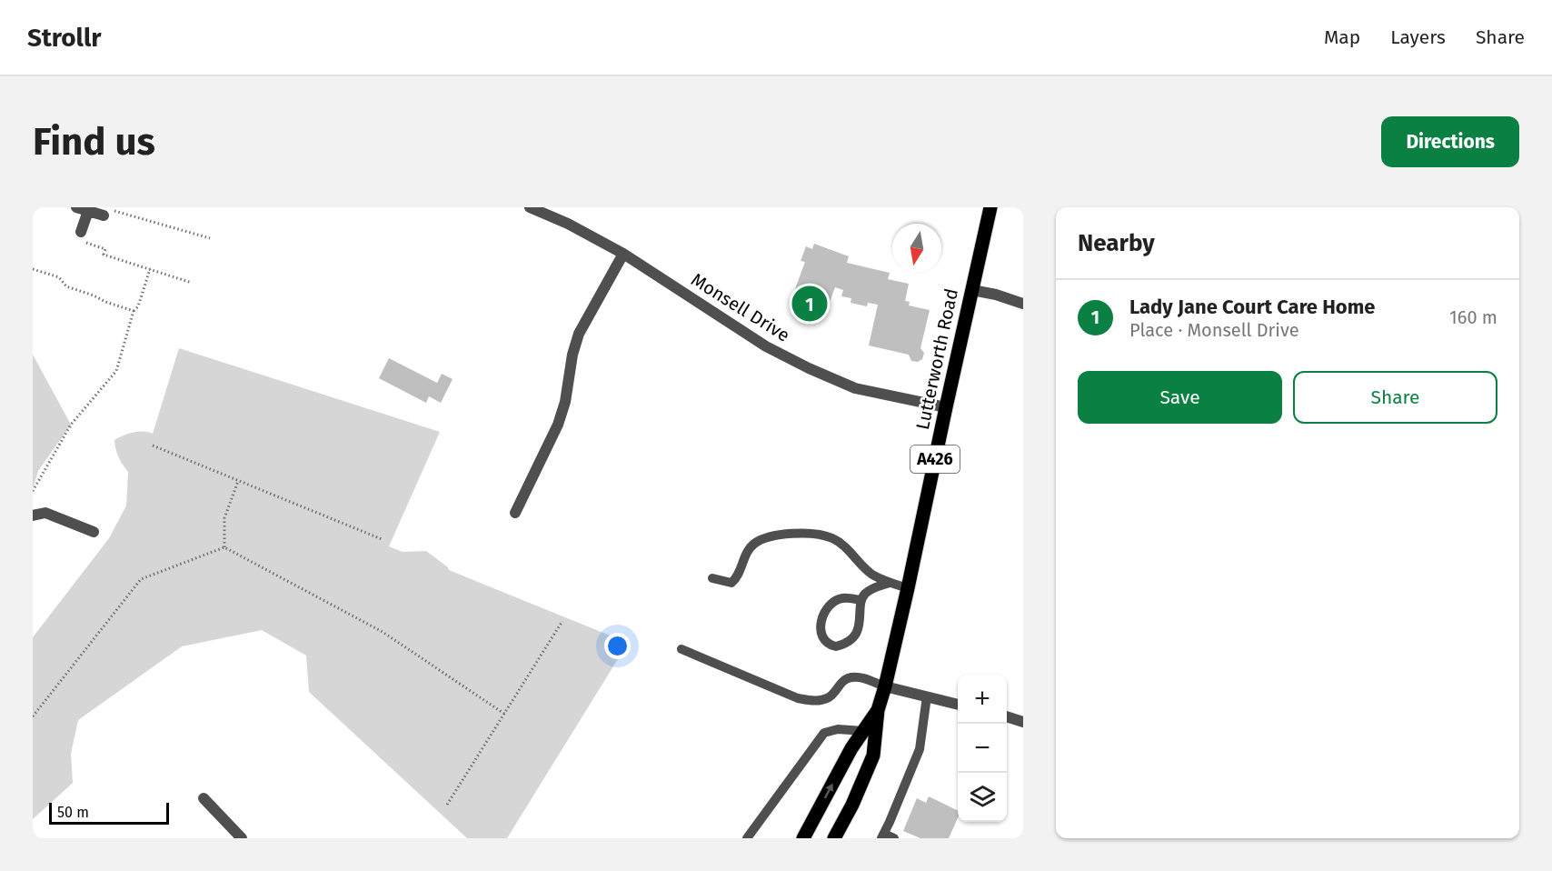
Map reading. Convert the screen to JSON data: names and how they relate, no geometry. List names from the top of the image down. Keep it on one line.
{"streets":{"main road":["Lutterworth Road","A426"],"street":["Monsell Drive"]},"crossings":[["Monsell Drive","Lutterworth Road"]],"scale_bar":"50 m","north":"bottom","page":{"header":"Strollr","nav":["Map","Layers","Share"],"buttons":["Directions",["Save","Share"]],"title":"Find us","heading":"Nearby","list":[{"mark":"1","name":"Lady Jane Court Care Home","note":"Place · Monsell Drive","value":"160 m"}],"pins":"1","map_buttons":["+","−"],"scale":"50 m"}}
